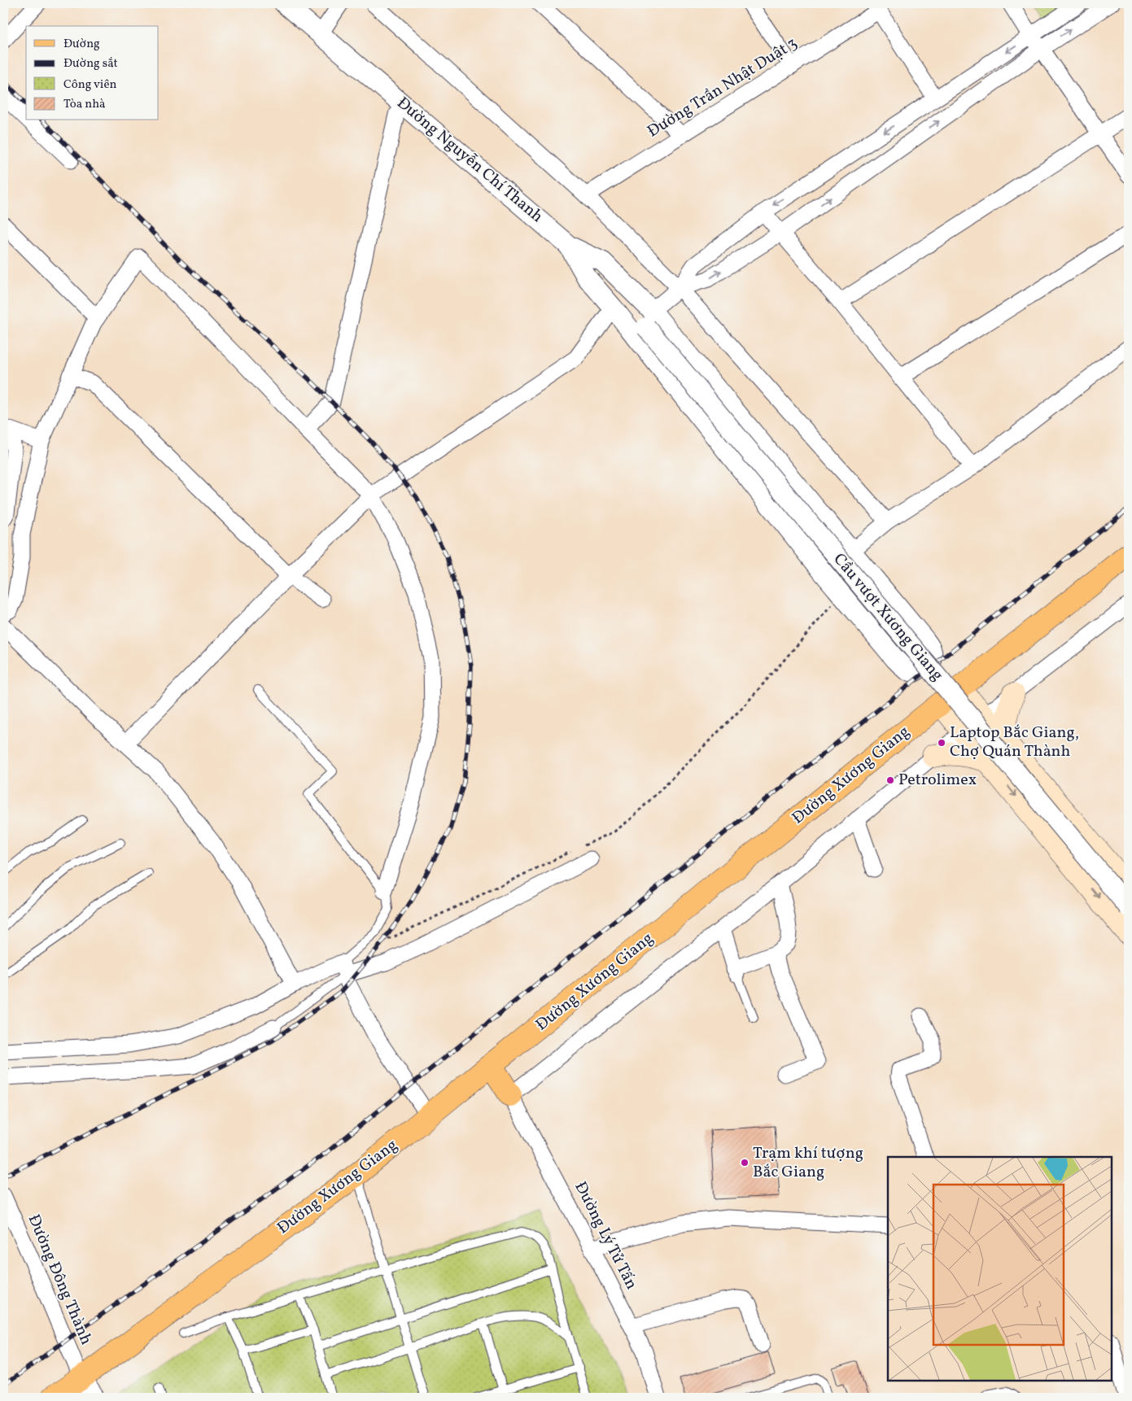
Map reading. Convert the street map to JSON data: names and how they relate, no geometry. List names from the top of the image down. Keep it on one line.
{"streets":{"main road":["Đường Xương Giang"],"street":["Đường Trần Nhật Duật 3","Đường Nguyễn Chí Thanh","Cầu vượt Xương Giang","Đường Lý Tử Tấn","Đường Đông Thành"]},"crossings":[["Đường Nguyễn Chí Thanh","Cầu vượt Xương Giang"],["Đường Xương Giang","Đường Đông Thành"]],"places":["Laptop Bắc Giang, Chợ Quán Thành","Petrolimex","Trạm khí tượng Bắc Giang"],"legend":["Đường","Đường sắt","Công viên","Tòa nhà"]}
